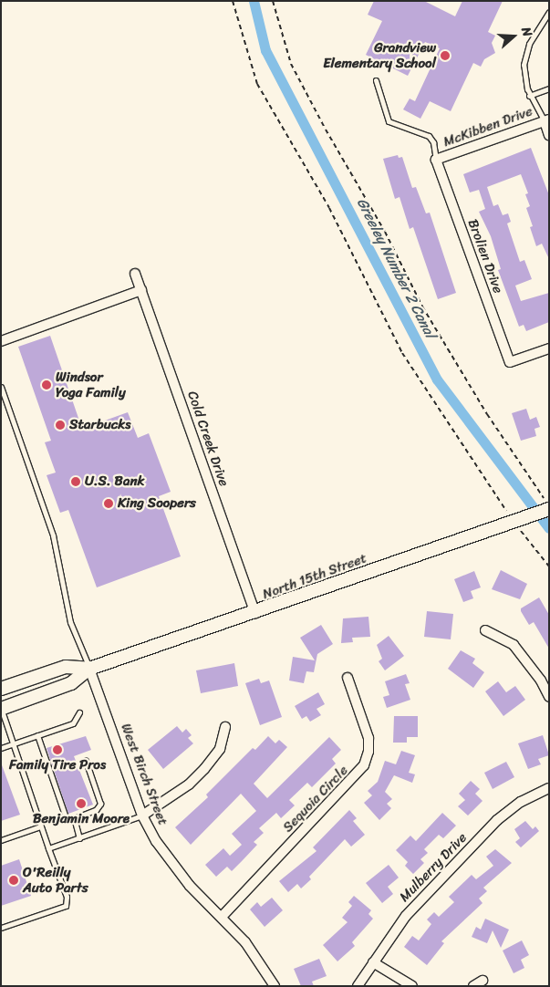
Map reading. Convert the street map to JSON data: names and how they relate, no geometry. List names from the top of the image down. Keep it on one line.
{"streets":{"street":["McKibben Drive","Brolien Drive","Cold Creek Drive","North 15th Street","West Birch Street","Sequoia Circle","Mulberry Drive"]},"crossings":[["McKibben Drive","Brolien Drive"],["Cold Creek Drive","North 15th Street"],["North 15th Street","West Birch Street"],["West Birch Street","Sequoia Circle"]],"water":["Greeley Number 2 Canal"],"places":["Grandview Elementary School","Windsor Yoga Family","Starbucks","U.S. Bank","King Soopers","Family Tire Pros","Benjamin Moore","O'Reilly Auto Parts"],"north":"right"}
